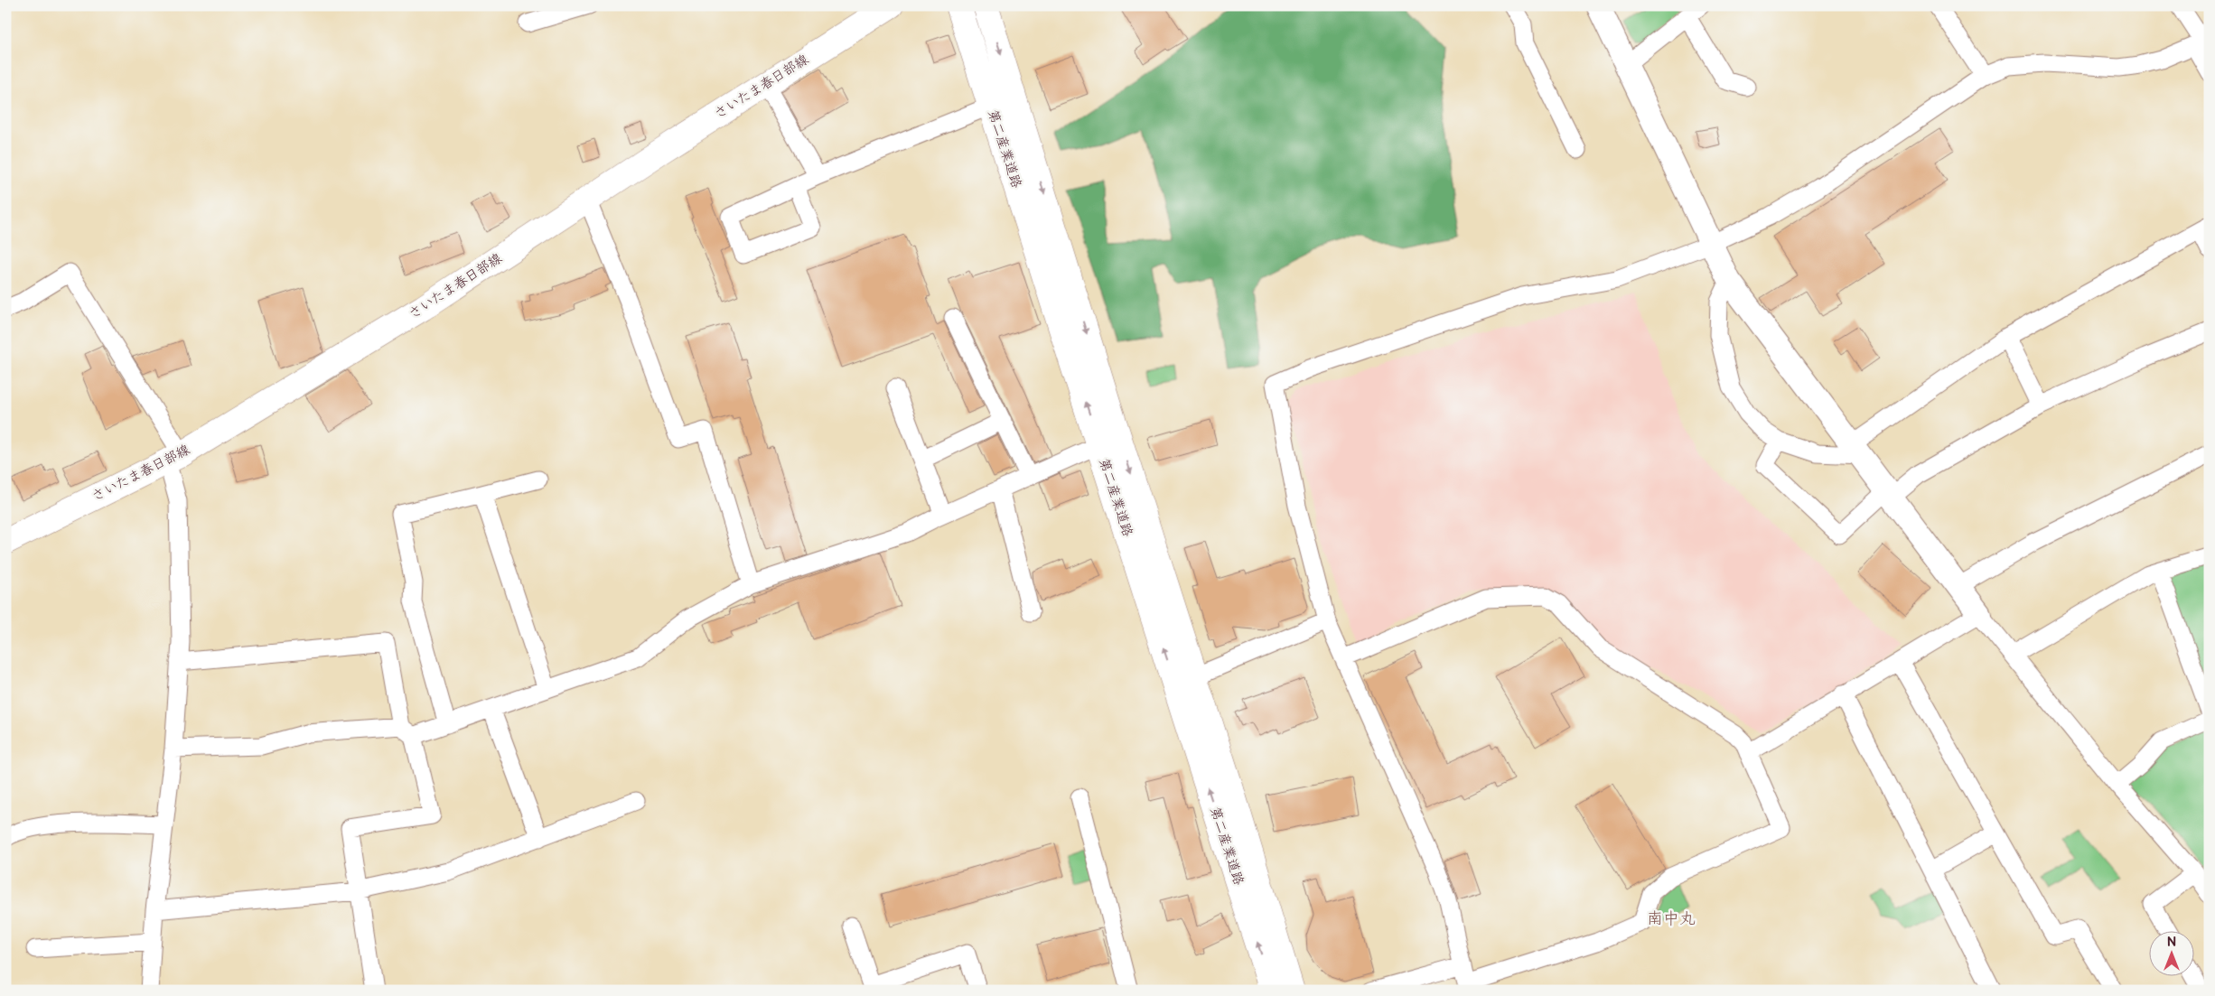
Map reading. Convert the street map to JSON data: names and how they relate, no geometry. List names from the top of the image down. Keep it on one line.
{"streets":{"main road":["さいたま春日部線","第二産業道路"]},"districts":["南中丸"],"north":"top"}
